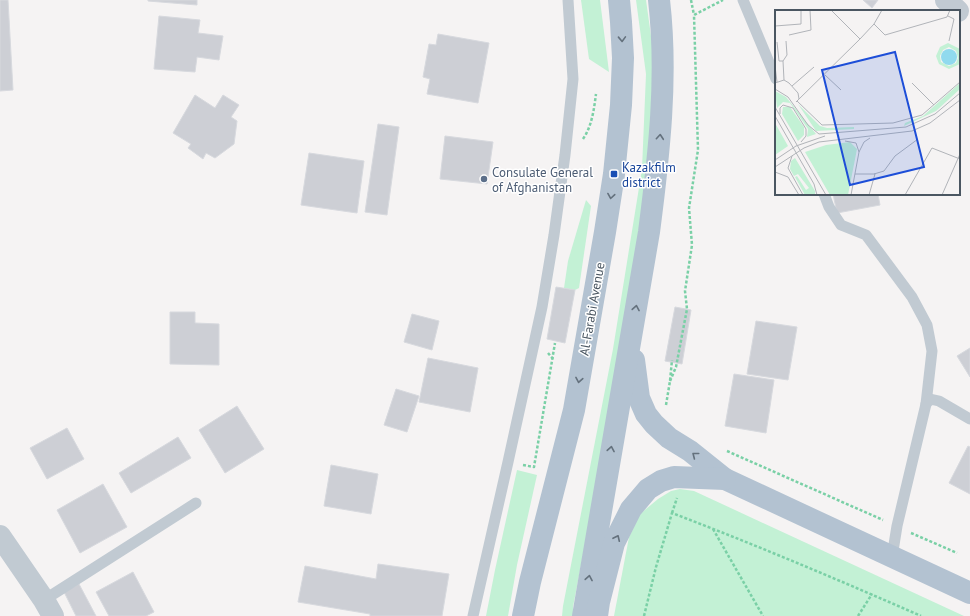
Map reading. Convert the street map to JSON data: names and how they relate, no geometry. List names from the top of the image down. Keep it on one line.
{"streets":{"main road":["Al-Farabi Avenue"]},"places":{"transit":["Kazakfilm district"],"other":["Consulate General of Afghanistan"]}}
